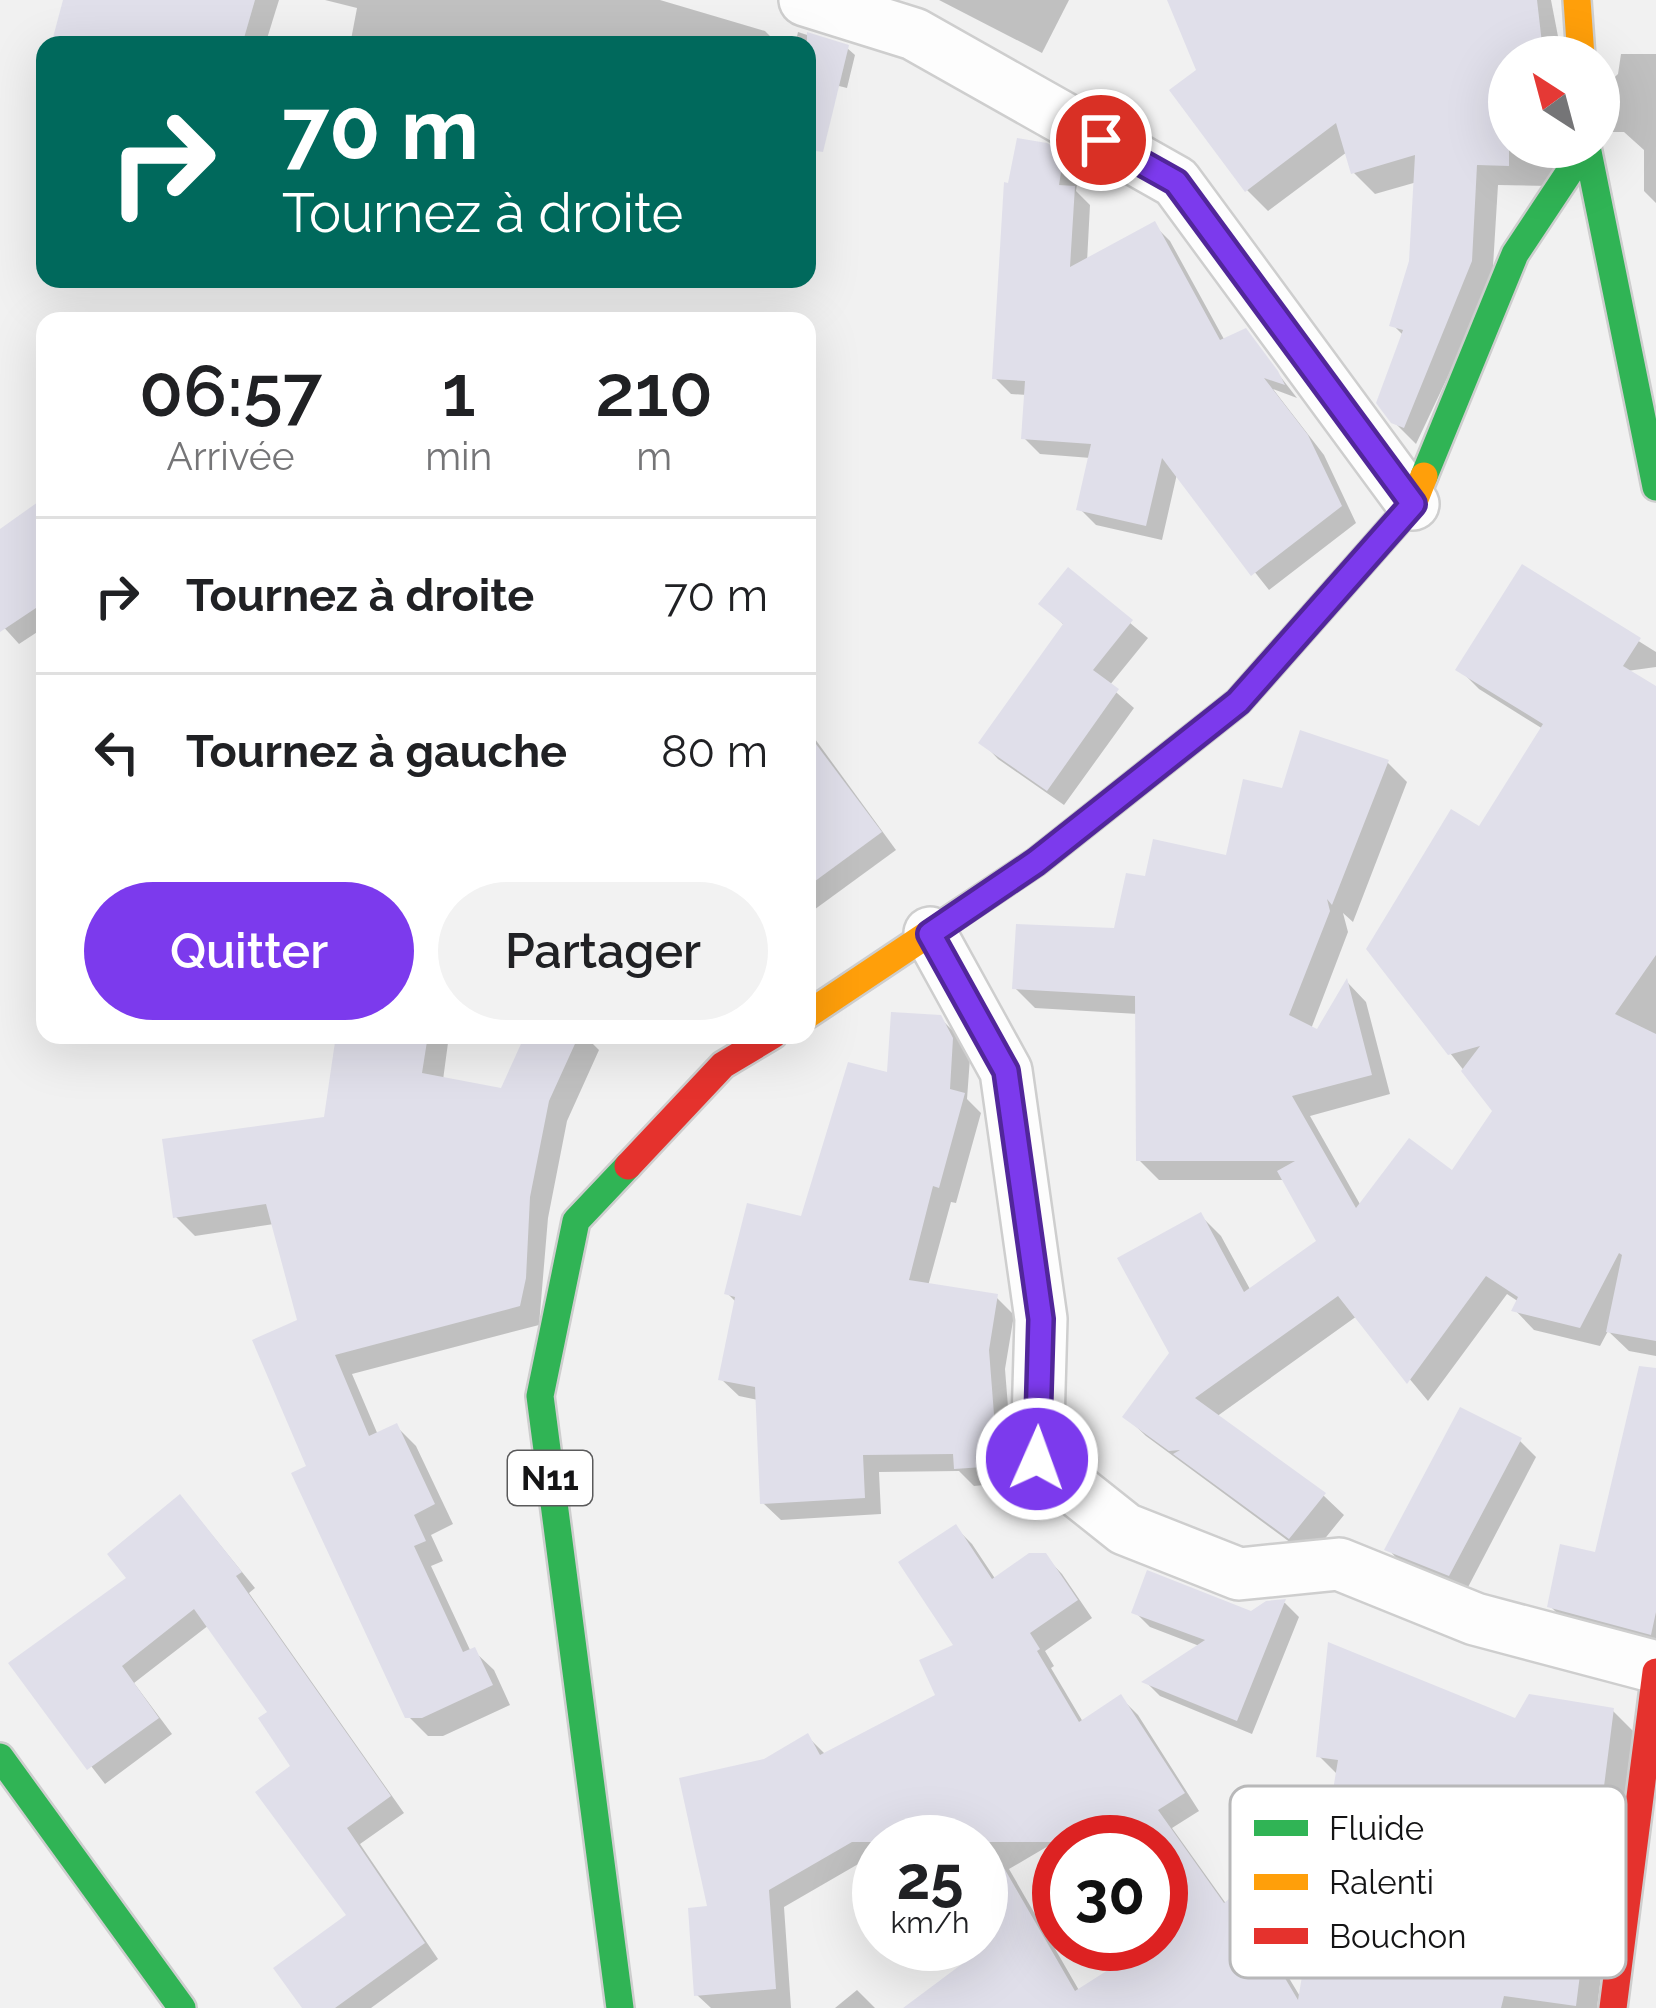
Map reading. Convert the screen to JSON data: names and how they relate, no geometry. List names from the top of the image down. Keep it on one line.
{"streets":{"main road":["N11"]},"legend":["Fluide","Ralenti","Bouchon"],"north":"top left","page":{"turn":["70 m","Tournez à droite"],"eta":["06:57","Arrivée","1","min","210","m"],"list":[{"name":"Tournez à droite","value":"70 m"},{"name":"Tournez à gauche","value":"80 m"}],"buttons":["Quitter","Partager"],"speed":"25 km/h","limit":"30"}}
